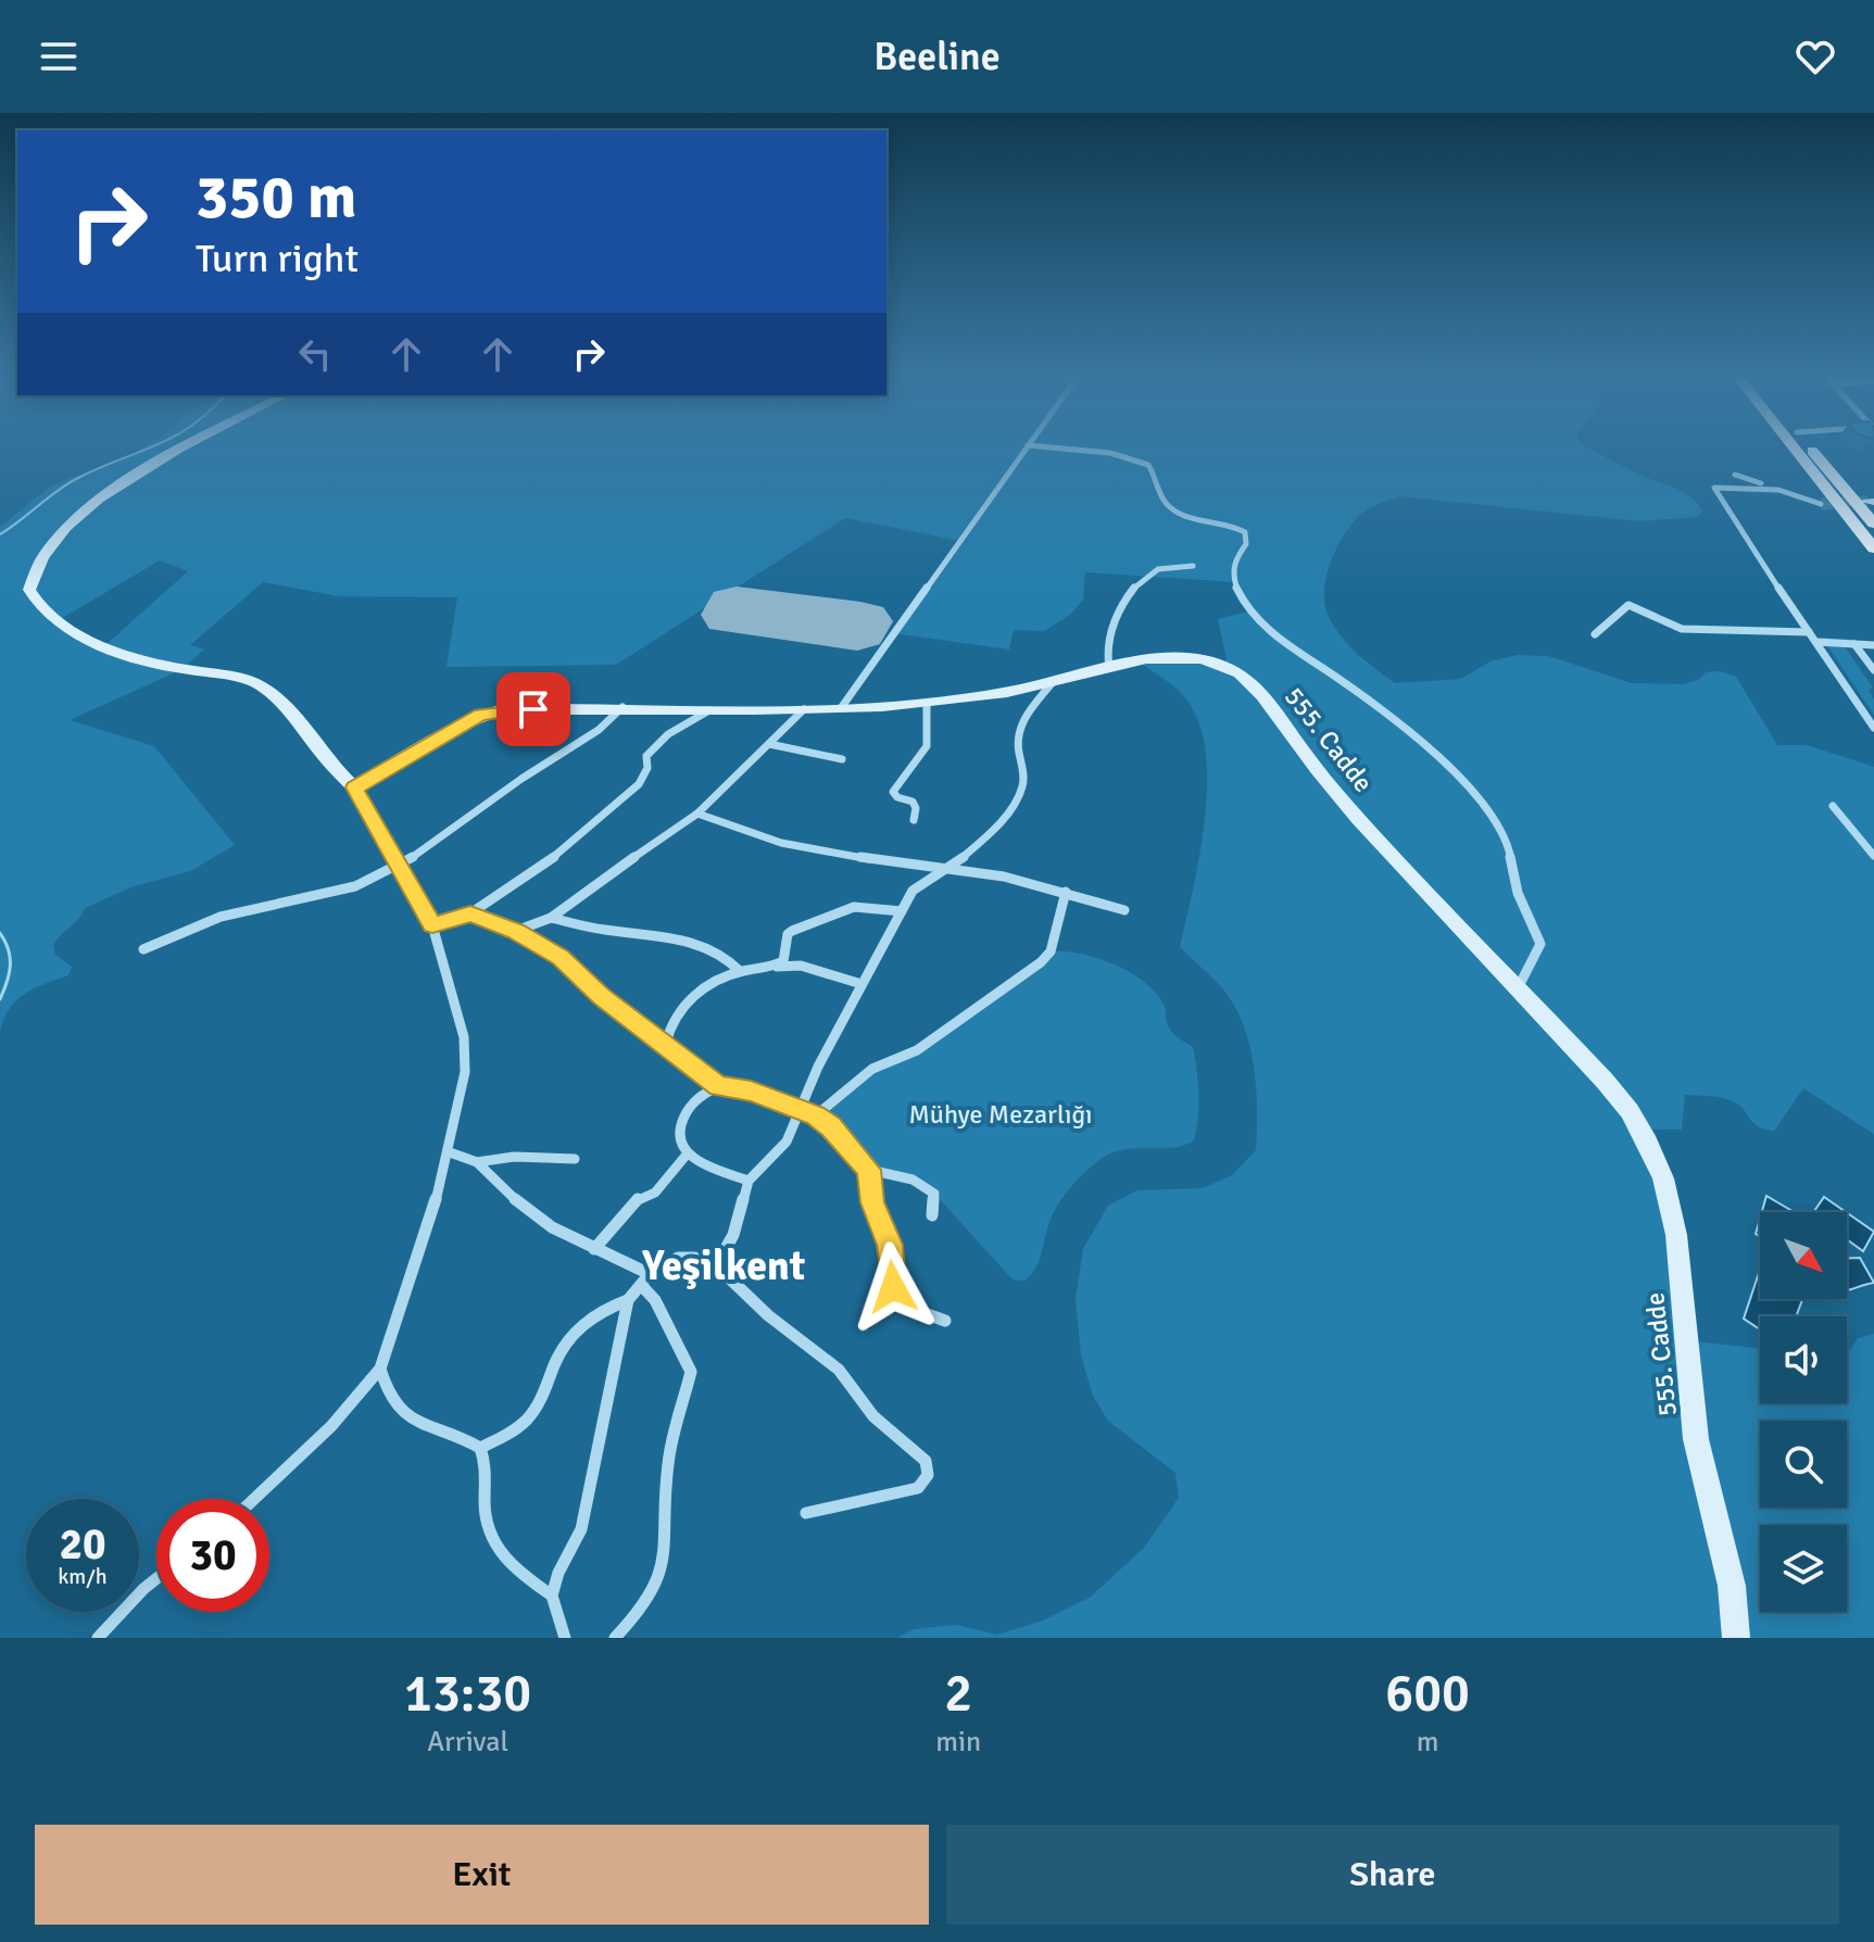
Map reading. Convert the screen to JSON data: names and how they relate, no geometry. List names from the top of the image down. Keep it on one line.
{"streets":{"street":["555. Cadde"]},"districts":["Yeşilkent"],"parks":["Mühye Mezarlığı"],"north":"bottom right","page":{"header":"Beeline","turn":["350 m","Turn right"],"speed":"20 km/h","limit":"30","eta":["13:30","Arrival","2","min","600","m"],"buttons":["Exit","Share"]}}
